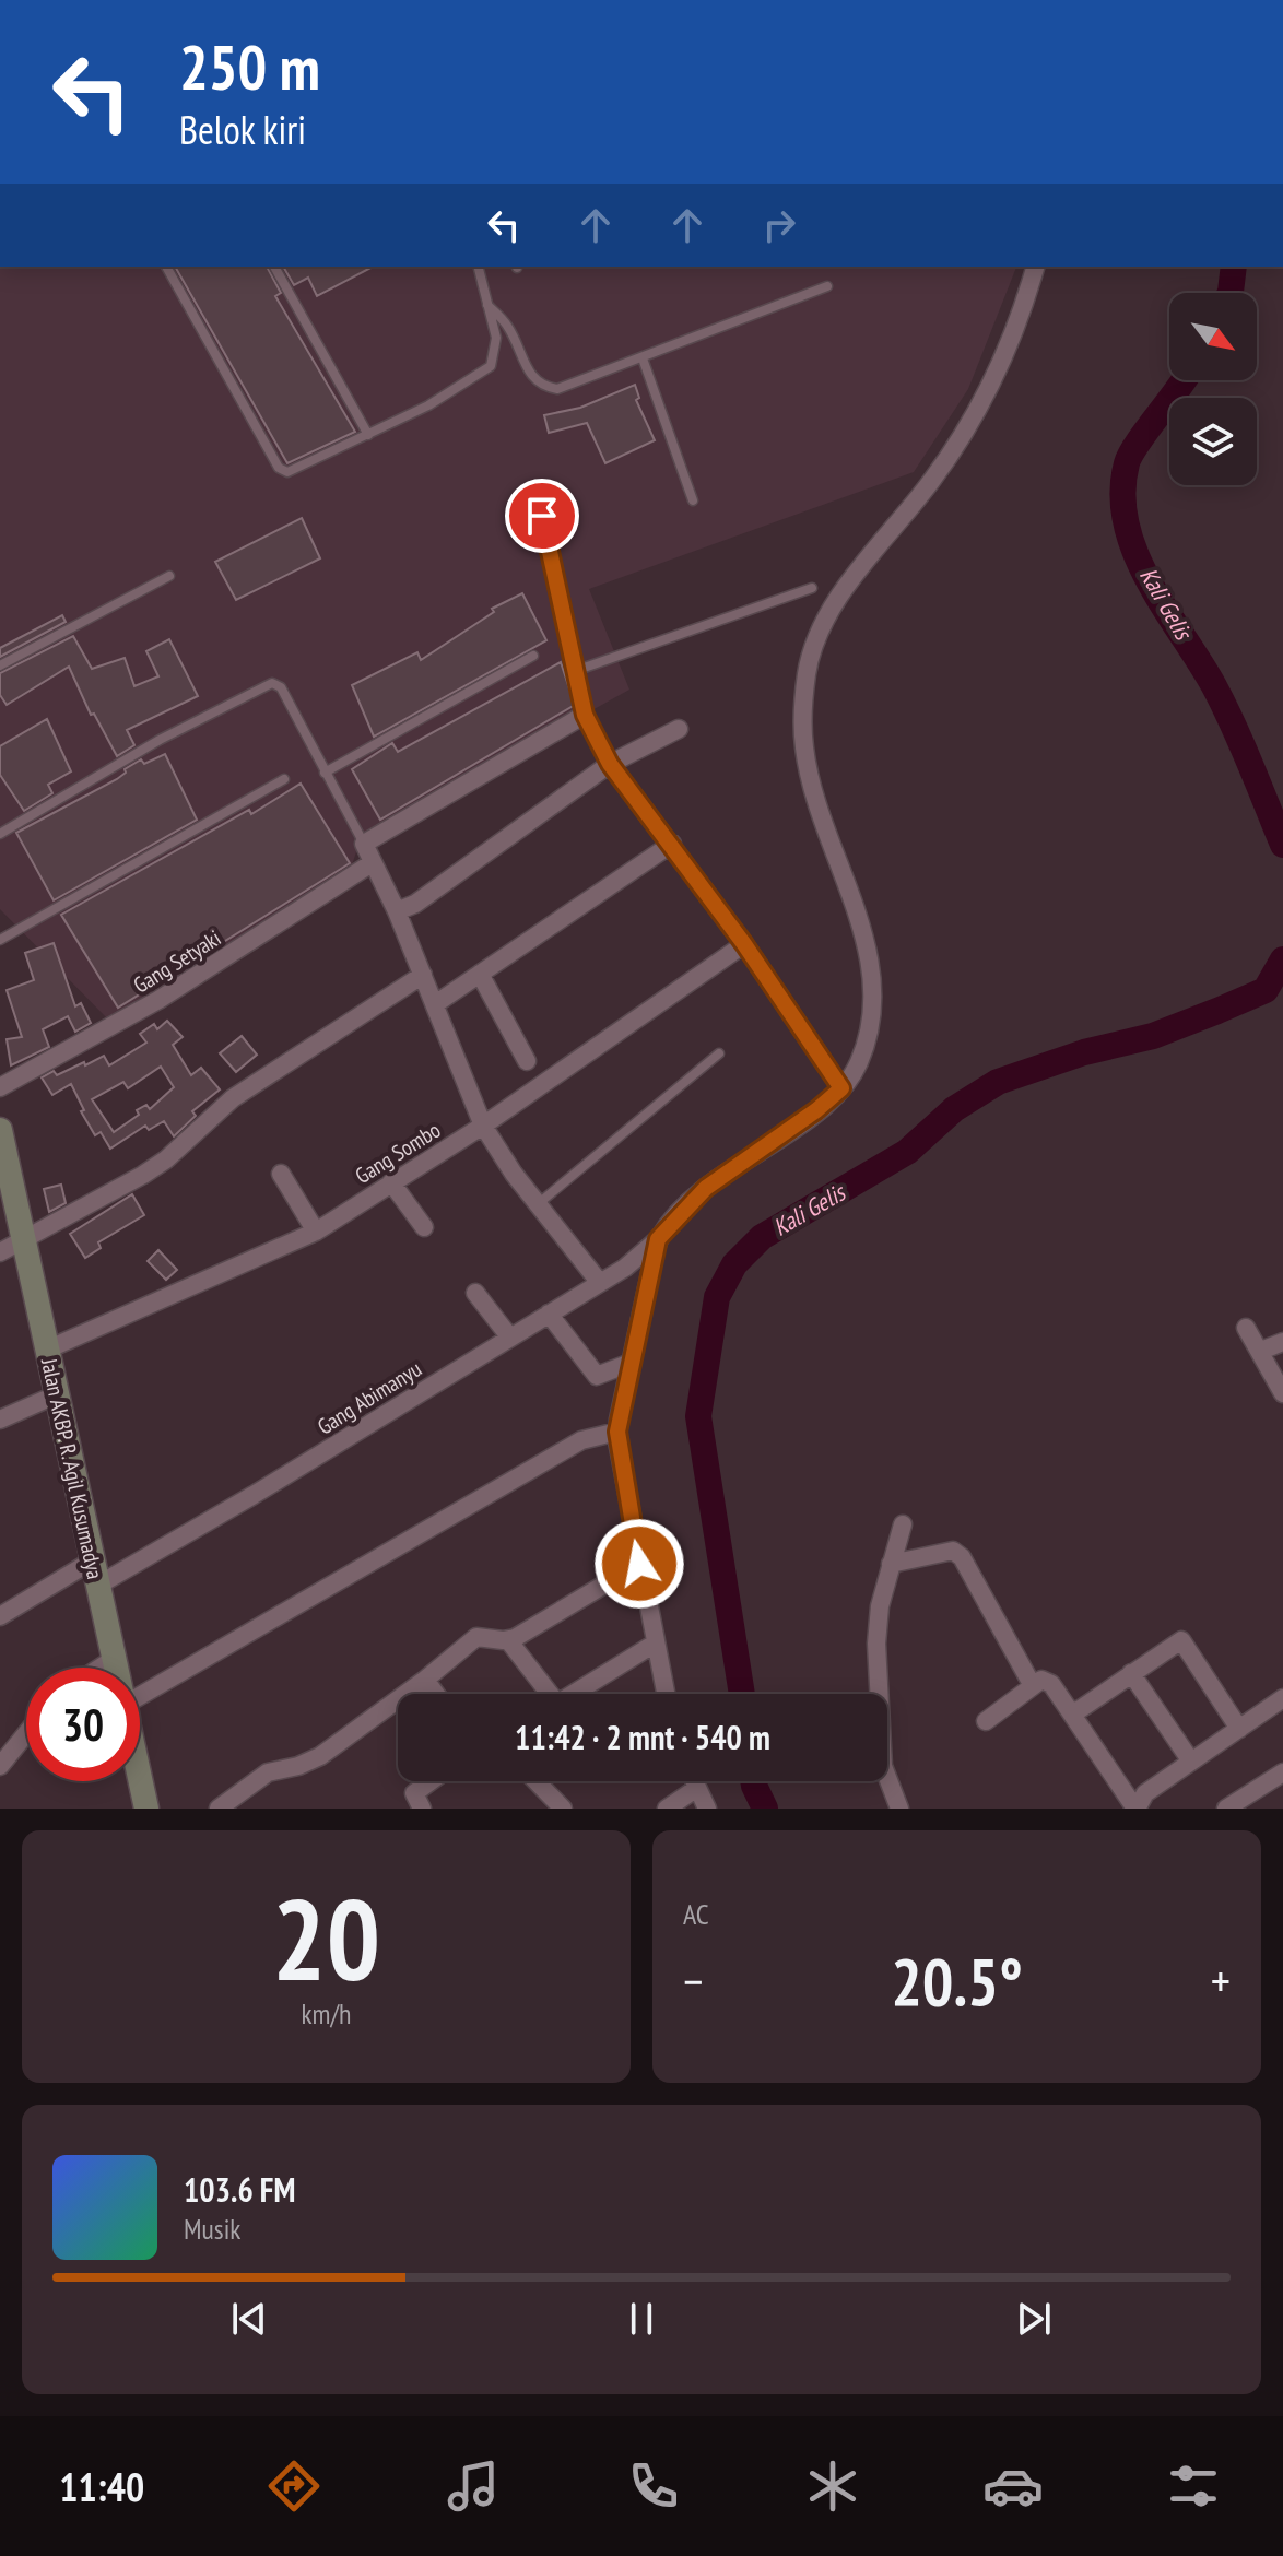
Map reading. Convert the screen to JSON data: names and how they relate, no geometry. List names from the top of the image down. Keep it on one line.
{"streets":{"main road":["Jalan AKBP. R. Agil Kusumadya"],"street":["Gang Setyaki","Gang Sombo","Gang Abimanyu"]},"crossings":[["Gang Sombo","Jalan AKBP. R. Agil Kusumadya"],["Gang Abimanyu","Jalan AKBP. R. Agil Kusumadya"]],"water":["Kali Gelis"],"north":"bottom right","page":{"turn":["250 m","Belok kiri"],"limit":"30","trip":"11:42 · 2 mnt · 540 m","tile":[["20","km/h"],"AC"],"heat":["−","20.5°","+"],"song":["103.6 FM","Musik"],"tabs":"11:40"}}
